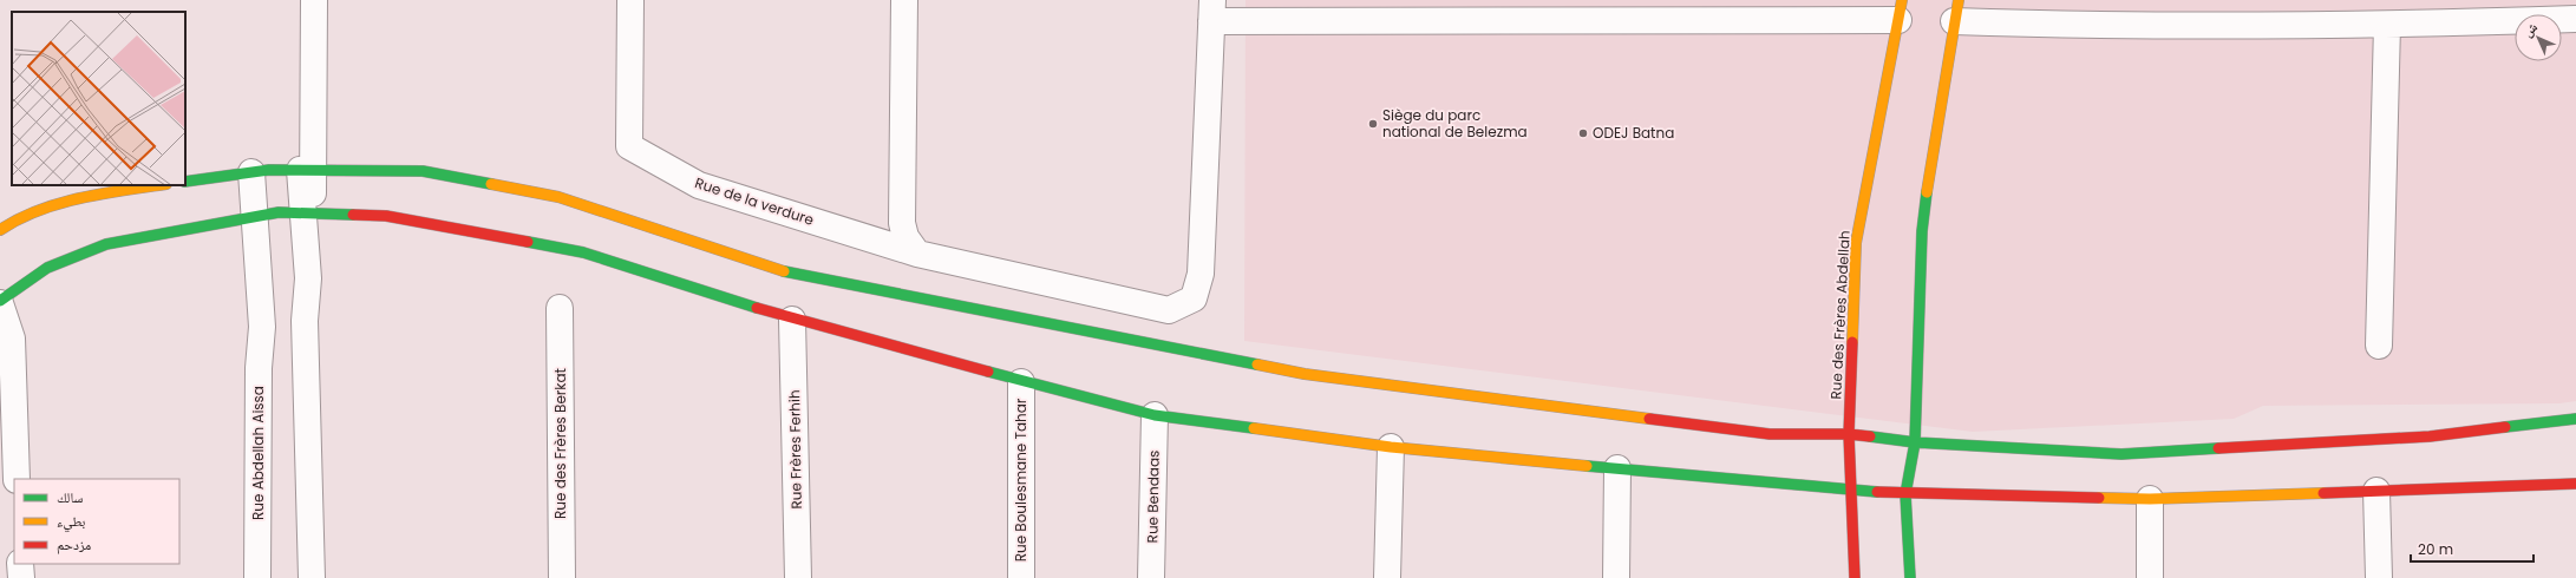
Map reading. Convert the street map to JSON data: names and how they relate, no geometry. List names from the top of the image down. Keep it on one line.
{"streets":{"street":["Rue de la verdure","Rue des Frères Abdellah","Rue des Frères Berkat","Rue Frères Ferhih","Rue Abdellah Aissa","Rue Boulesmane Tahar","Rue Bendaas"]},"places":["Siège du parc national de Belezma","ODEJ Batna"],"legend":["سالك","بطيء","مزدحم"],"scale_bar":"20 m","north":"top left"}
